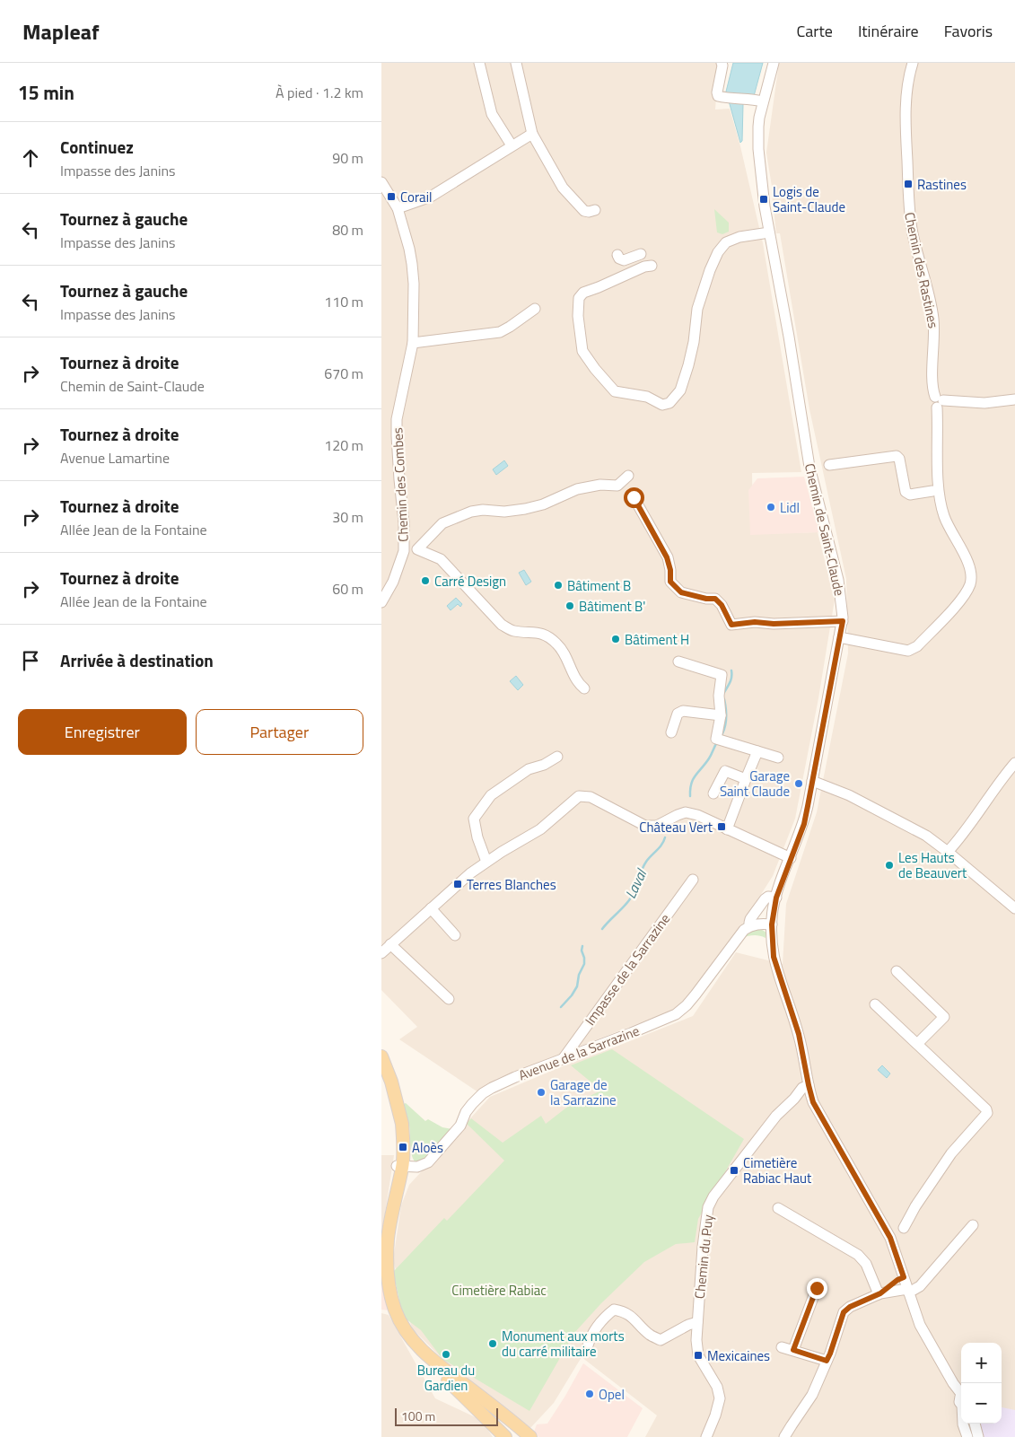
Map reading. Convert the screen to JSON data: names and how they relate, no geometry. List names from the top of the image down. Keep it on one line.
{"streets":{"street":["Chemin des Rastines","Chemin des Combes","Chemin de Saint-Claude","Impasse de la Sarrazine","Avenue de la Sarrazine","Chemin du Puy"]},"crossings":[["Chemin des Rastines","Chemin de Saint-Claude"],["Chemin de Saint-Claude","Avenue de la Sarrazine"],["Chemin de Saint-Claude","Chemin du Puy"],["Impasse de la Sarrazine","Avenue de la Sarrazine"]],"water":["Laval"],"parks":["Cimetière Rabiac"],"places":{"transit":["Rastines","Corail","Logis de Saint-Claude","Château Vert","Terres Blanches","Aloès","Cimetière Rabiac Haut","Mexicaines"],"other":["Lidl","Carré Design","Bâtiment B","Bâtiment B'","Bâtiment H","Garage Saint Claude","Les Hauts de Beauvert","Garage de la Sarrazine","Monument aux morts du carré militaire","Bureau du Gardien","Opel"]},"scale_bar":"100 m","page":{"header":"Mapleaf","nav":["Carte","Itinéraire","Favoris"],"heading":["15 min","À pied · 1.2 km"],"list":[["Continuez","Impasse des Janins","90 m"],["Tournez à gauche","Impasse des Janins","80 m"],["Tournez à gauche","Impasse des Janins","110 m"],["Tournez à droite","Chemin de Saint-Claude","670 m"],["Tournez à droite","Avenue Lamartine","120 m"],["Tournez à droite","Allée Jean de la Fontaine","30 m"],["Tournez à droite","Allée Jean de la Fontaine","60 m"],"Arrivée à destination"],"buttons":["Enregistrer","Partager"],"map_buttons":["+","−"],"scale":"100 m"}}
